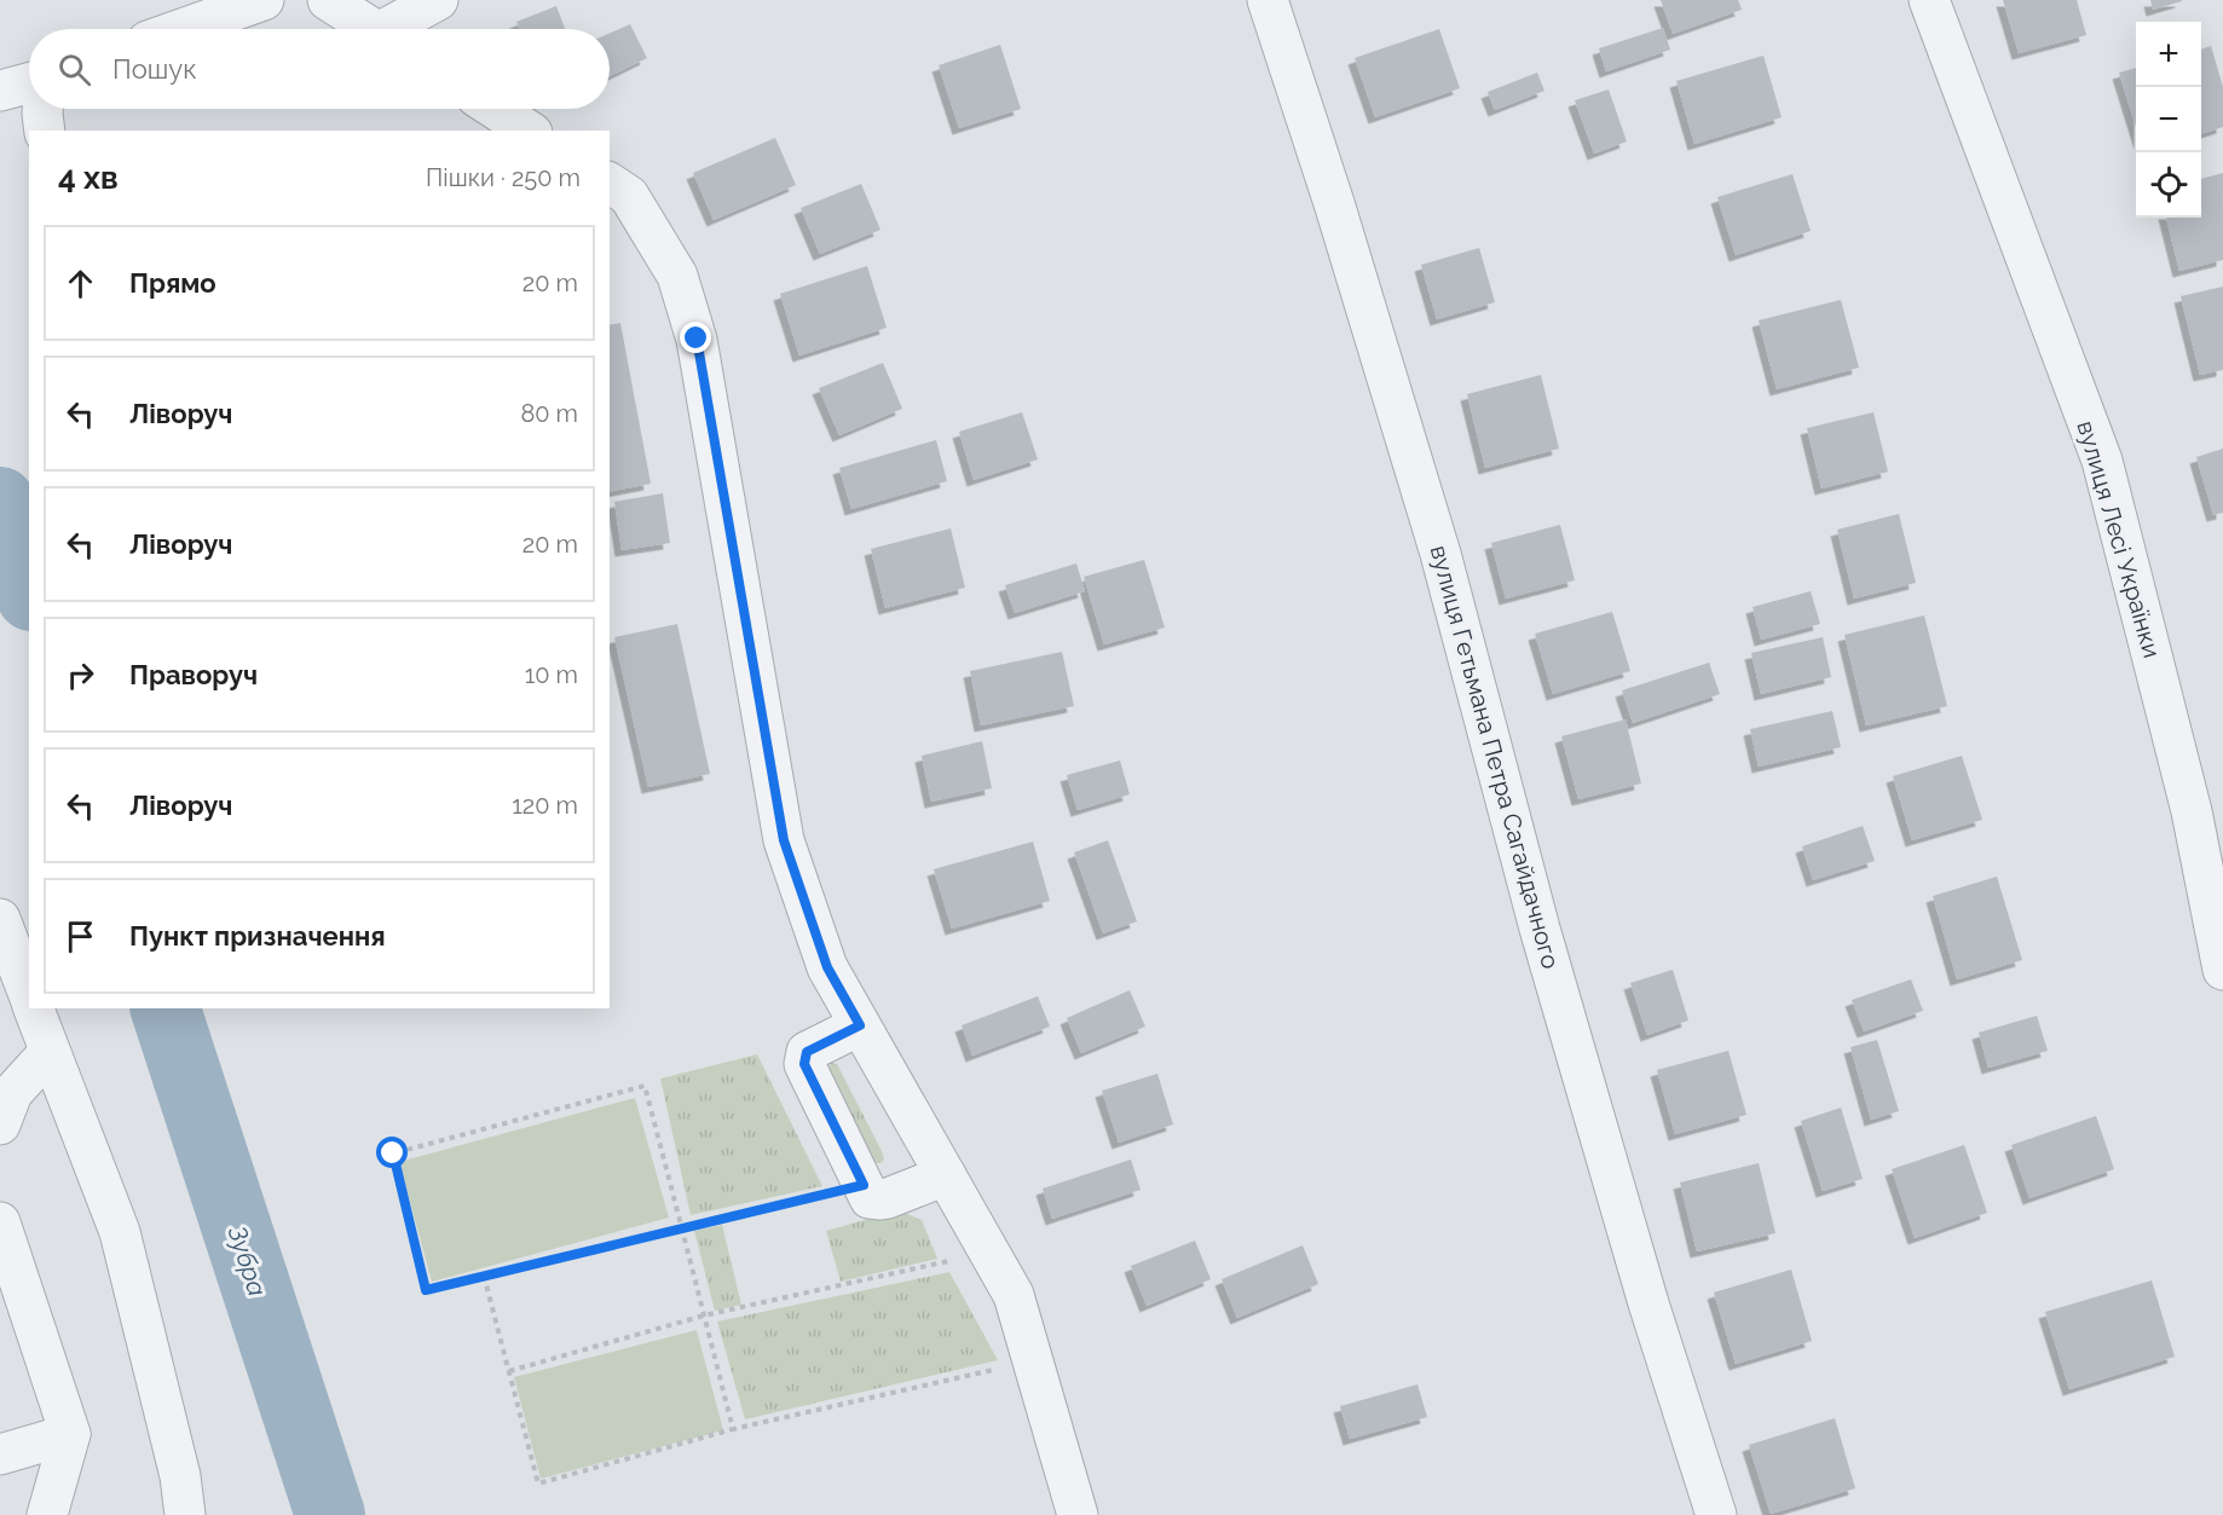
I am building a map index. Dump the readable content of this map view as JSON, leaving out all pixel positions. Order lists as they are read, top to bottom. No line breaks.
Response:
{"streets":{"street":["вулиця Лесі Українки","вулиця Гетьмана Петра Сагайдачного"]},"water":["Зубра"],"page":{"map_buttons":["+","−"],"search":"Пошук","heading":["4 хв","Пішки · 250 m"],"list":[["Прямо","20 m"],["Ліворуч","80 m"],["Ліворуч","20 m"],["Праворуч","10 m"],["Ліворуч","120 m"],"Пункт призначення"]}}
